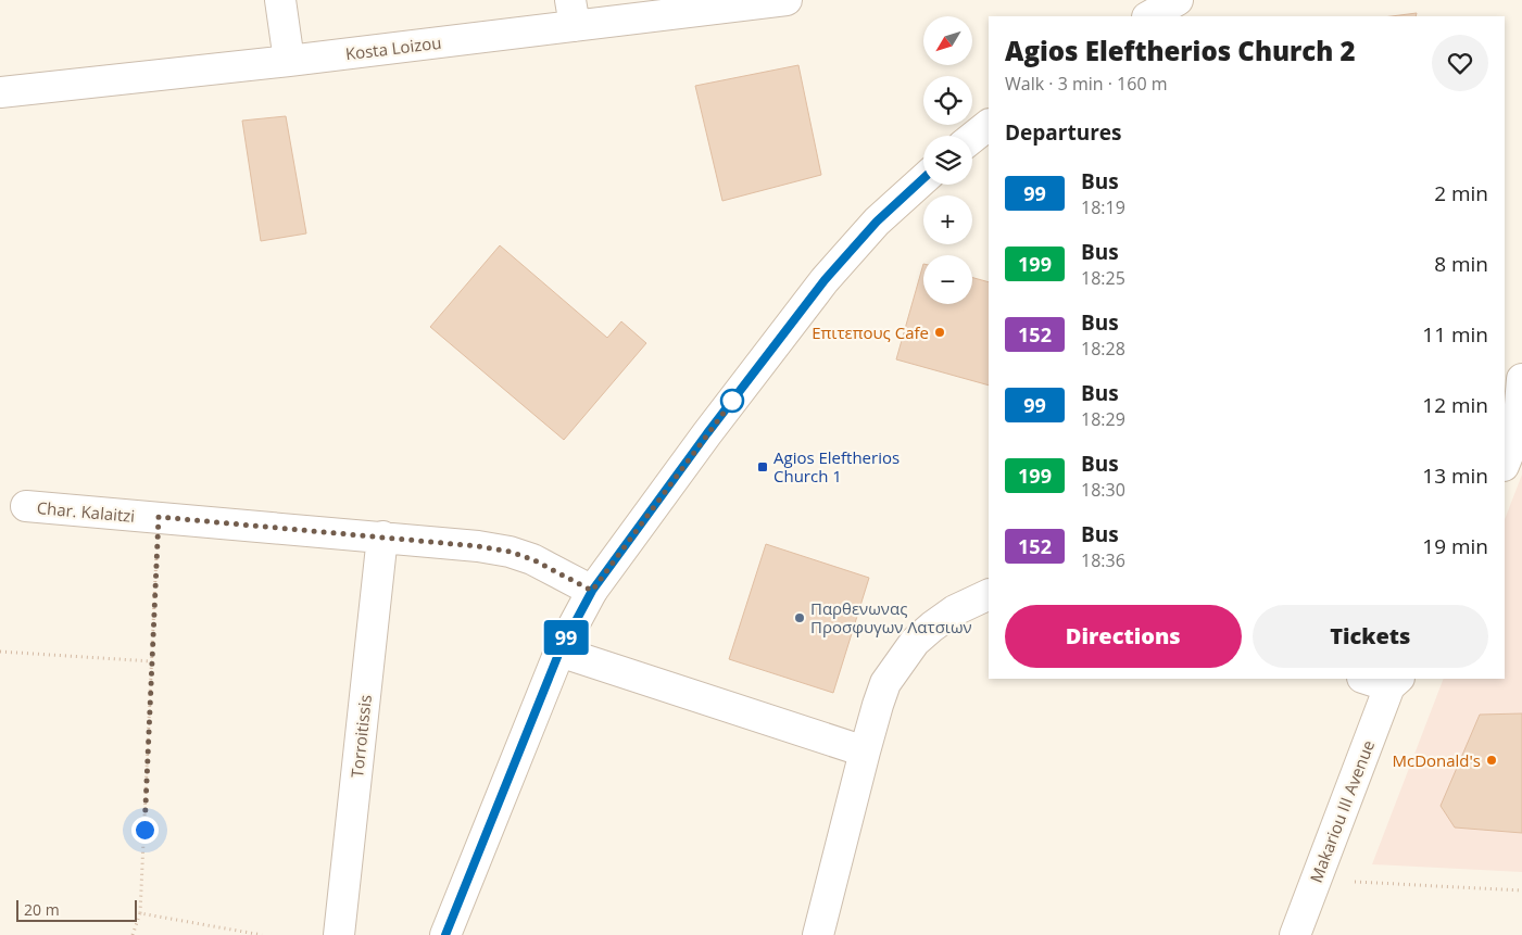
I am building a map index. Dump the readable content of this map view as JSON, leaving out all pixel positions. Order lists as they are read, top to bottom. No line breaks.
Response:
{"streets":{"street":["Kosta Loizou","Char. Kalaitzi","Torroitissis","Makariou III Avenue"]},"crossings":[["Char. Kalaitzi","Torroitissis"]],"places":{"other":["Επιτεπους Cafe","Παρθενωνας Προσφυγων Λατσιων","McDonald's"],"transit":["Agios Eleftherios Church 1"]},"lines":["bus line 99"],"scale_bar":"20 m","north":"bottom left","page":{"on_map":"99","map_buttons":["+","−"],"heading":[["Agios Eleftherios Church 2","Walk · 3 min · 160 m"],"Departures"],"list":[{"mark":"99","name":"Bus","note":"18:19","value":"2 min"},{"mark":"199","name":"Bus","note":"18:25","value":"8 min"},{"mark":"152","name":"Bus","note":"18:28","value":"11 min"},{"mark":"99","name":"Bus","note":"18:29","value":"12 min"},{"mark":"199","name":"Bus","note":"18:30","value":"13 min"},{"mark":"152","name":"Bus","note":"18:36","value":"19 min"}],"buttons":["Directions","Tickets"],"scale":"20 m"}}
